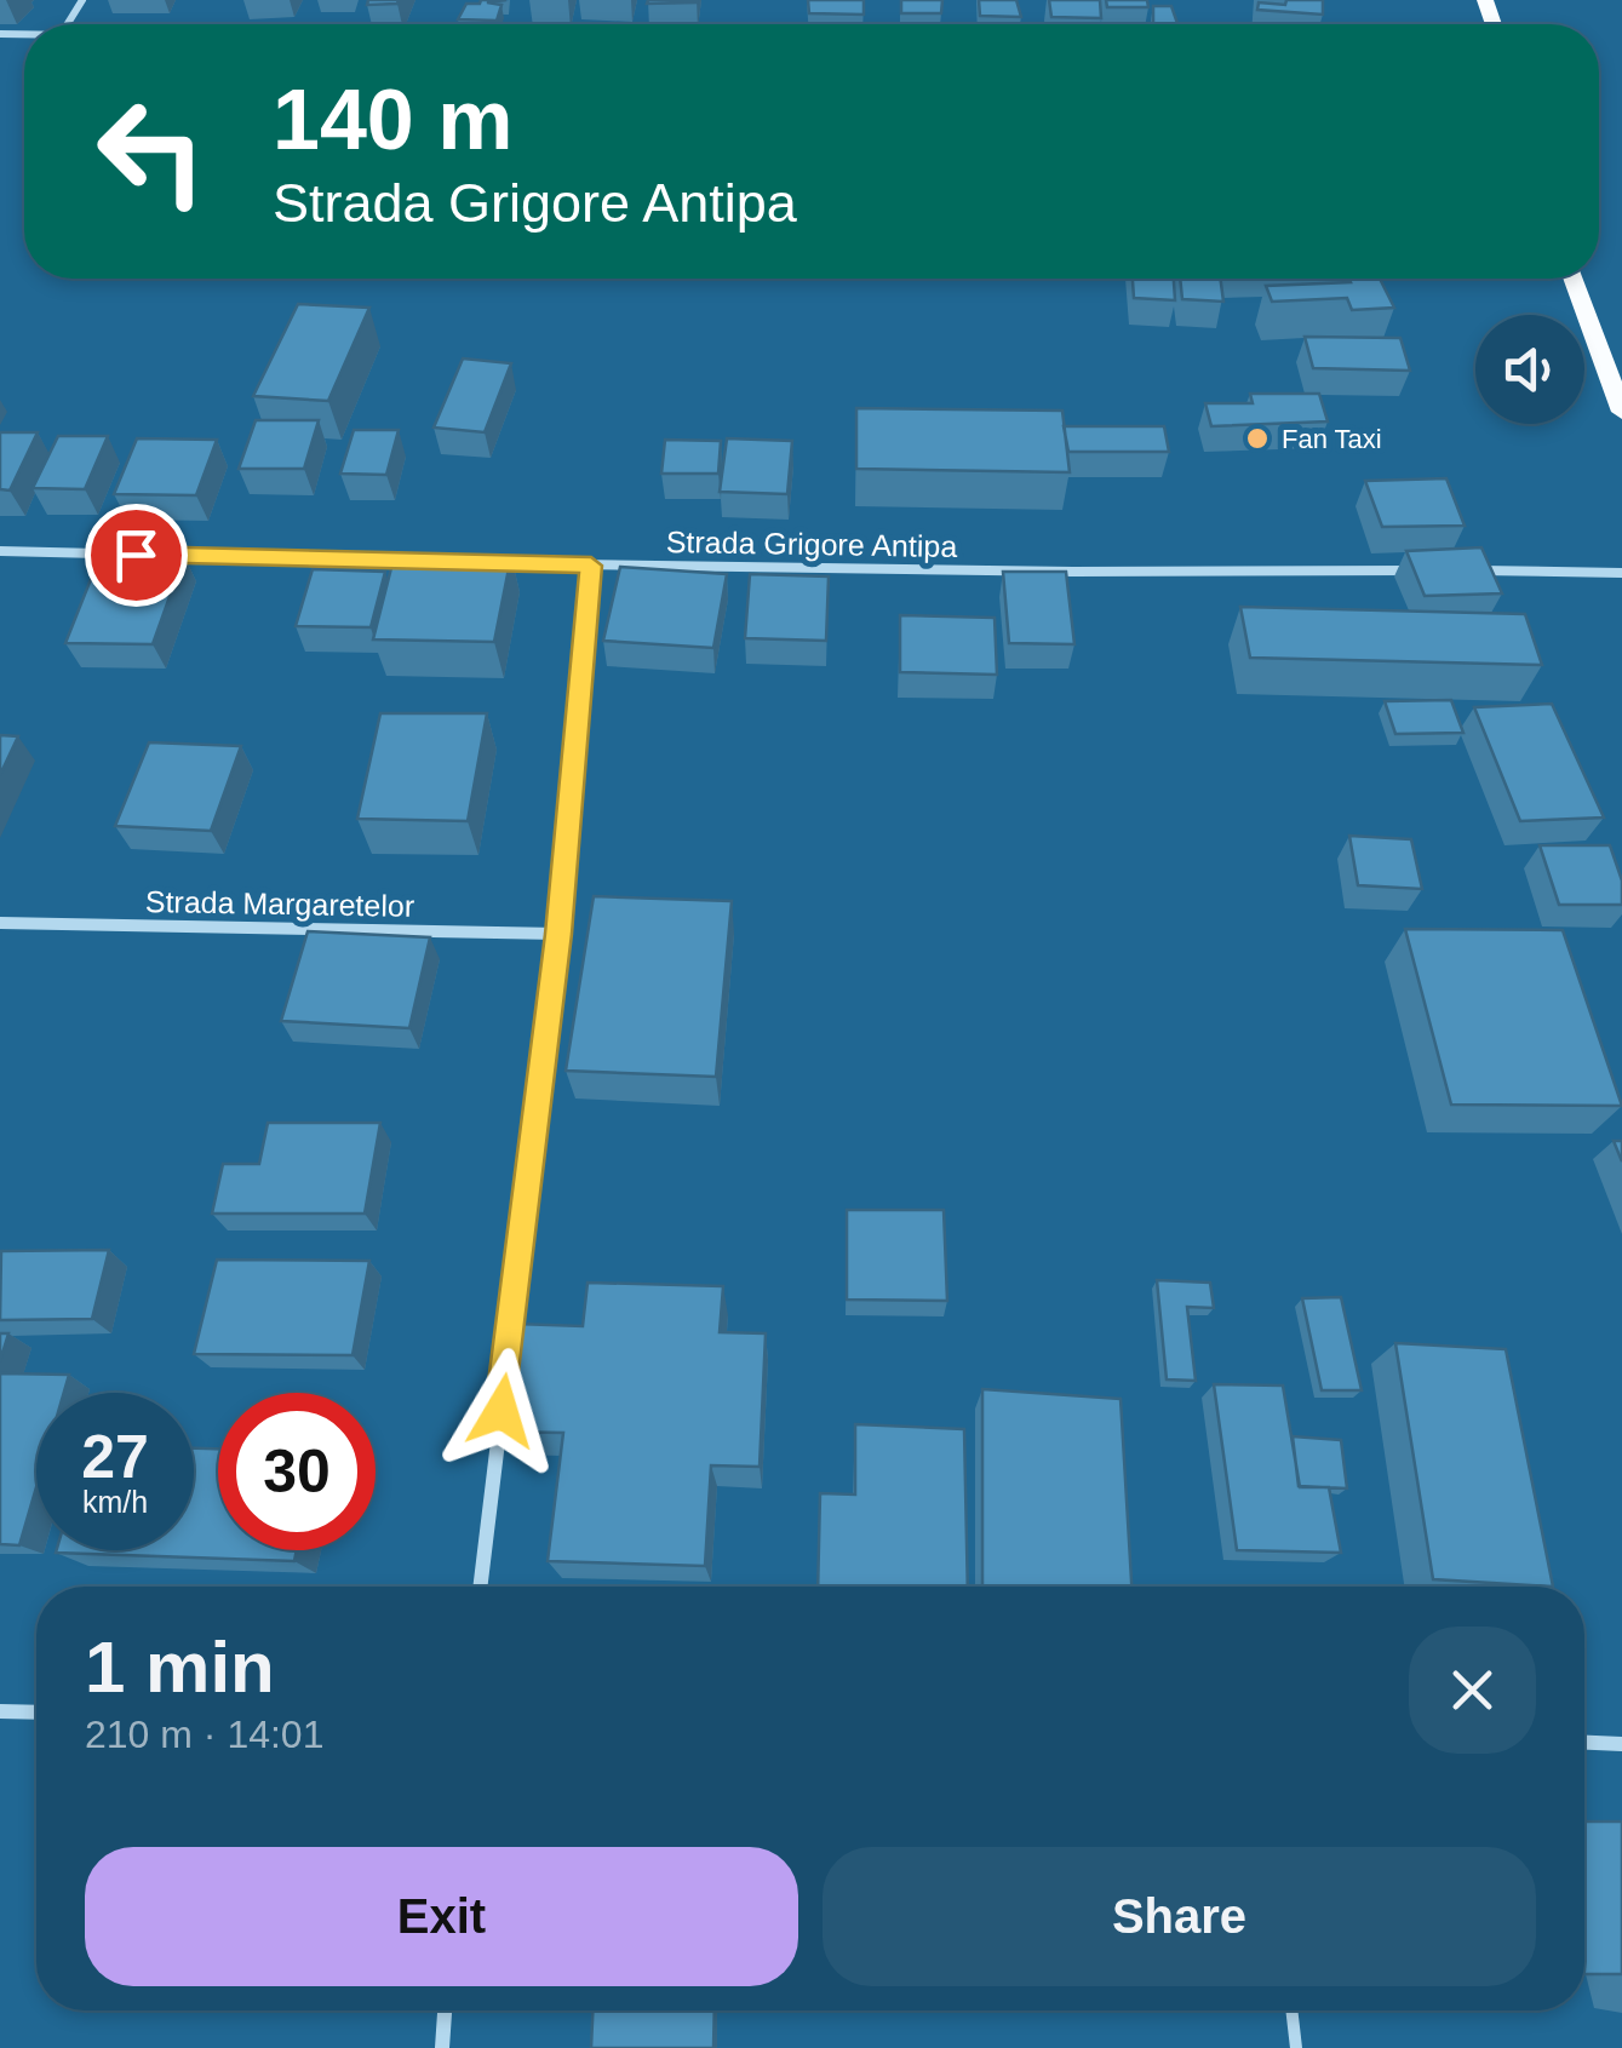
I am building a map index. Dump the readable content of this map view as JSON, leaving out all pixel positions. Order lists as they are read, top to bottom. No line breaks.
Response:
{"streets":{"street":["Strada Grigore Antipa","Strada Margaretelor"]},"places":["Fan Taxi"],"page":{"turn":["140 m","Strada Grigore Antipa"],"speed":"27 km/h","limit":"30","heading":["1 min","210 m · 14:01"],"buttons":["Exit","Share"]}}
